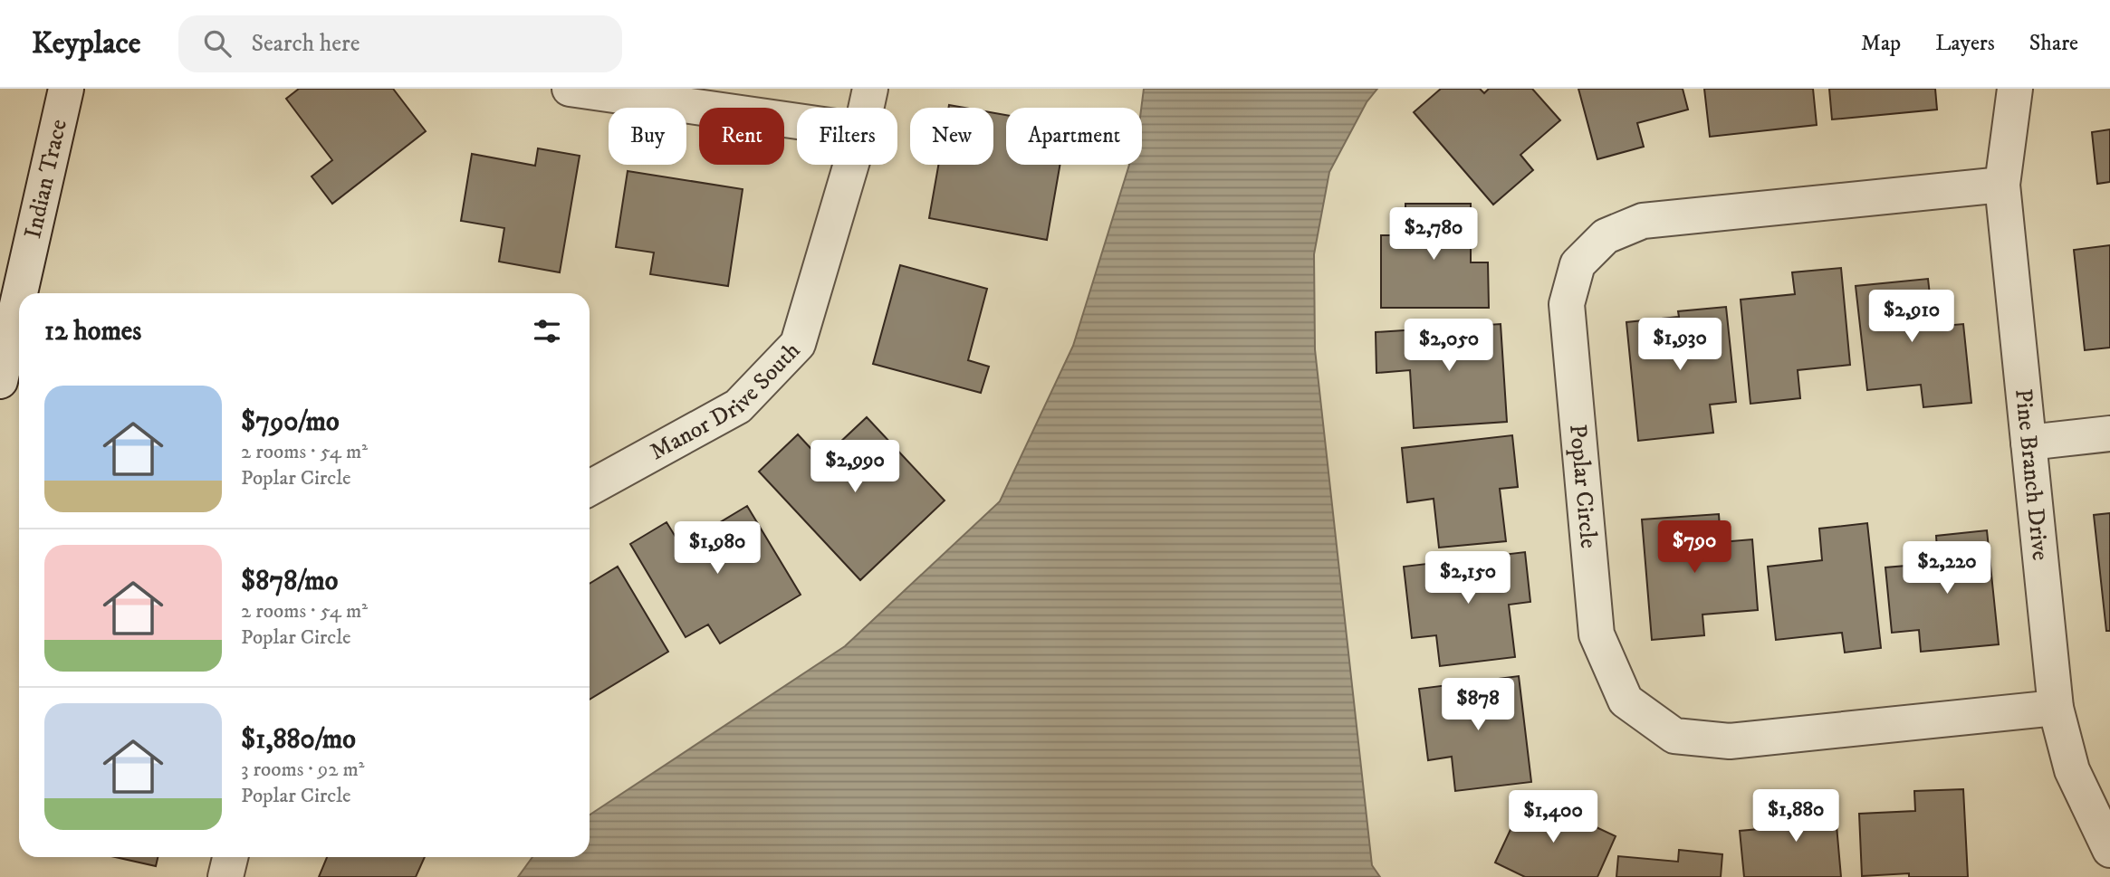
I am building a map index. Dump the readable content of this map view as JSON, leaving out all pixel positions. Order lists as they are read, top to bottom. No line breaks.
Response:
{"streets":{"street":["Indian Trace","Manor Drive South","Pine Branch Drive","Poplar Circle"]},"crossings":[["Pine Branch Drive","Poplar Circle"]],"page":{"header":"Keyplace","search":"Search here","nav":["Map","Layers","Share"],"chip":["Buy","Rent","Filters","New","Apartment"],"price":["$2,780","$2,910","$1,930","$2,050","$2,990","$790","$1,980","$2,220","$2,150","$878","$1,880","$1,400"],"heading":"12 homes","list":[{"name":"$790/mo","note":"2 rooms · 54 m² · Poplar Circle"},{"name":"$878/mo","note":"2 rooms · 54 m² · Poplar Circle"},{"name":"$1,880/mo","note":"3 rooms · 92 m² · Poplar Circle"}]}}
